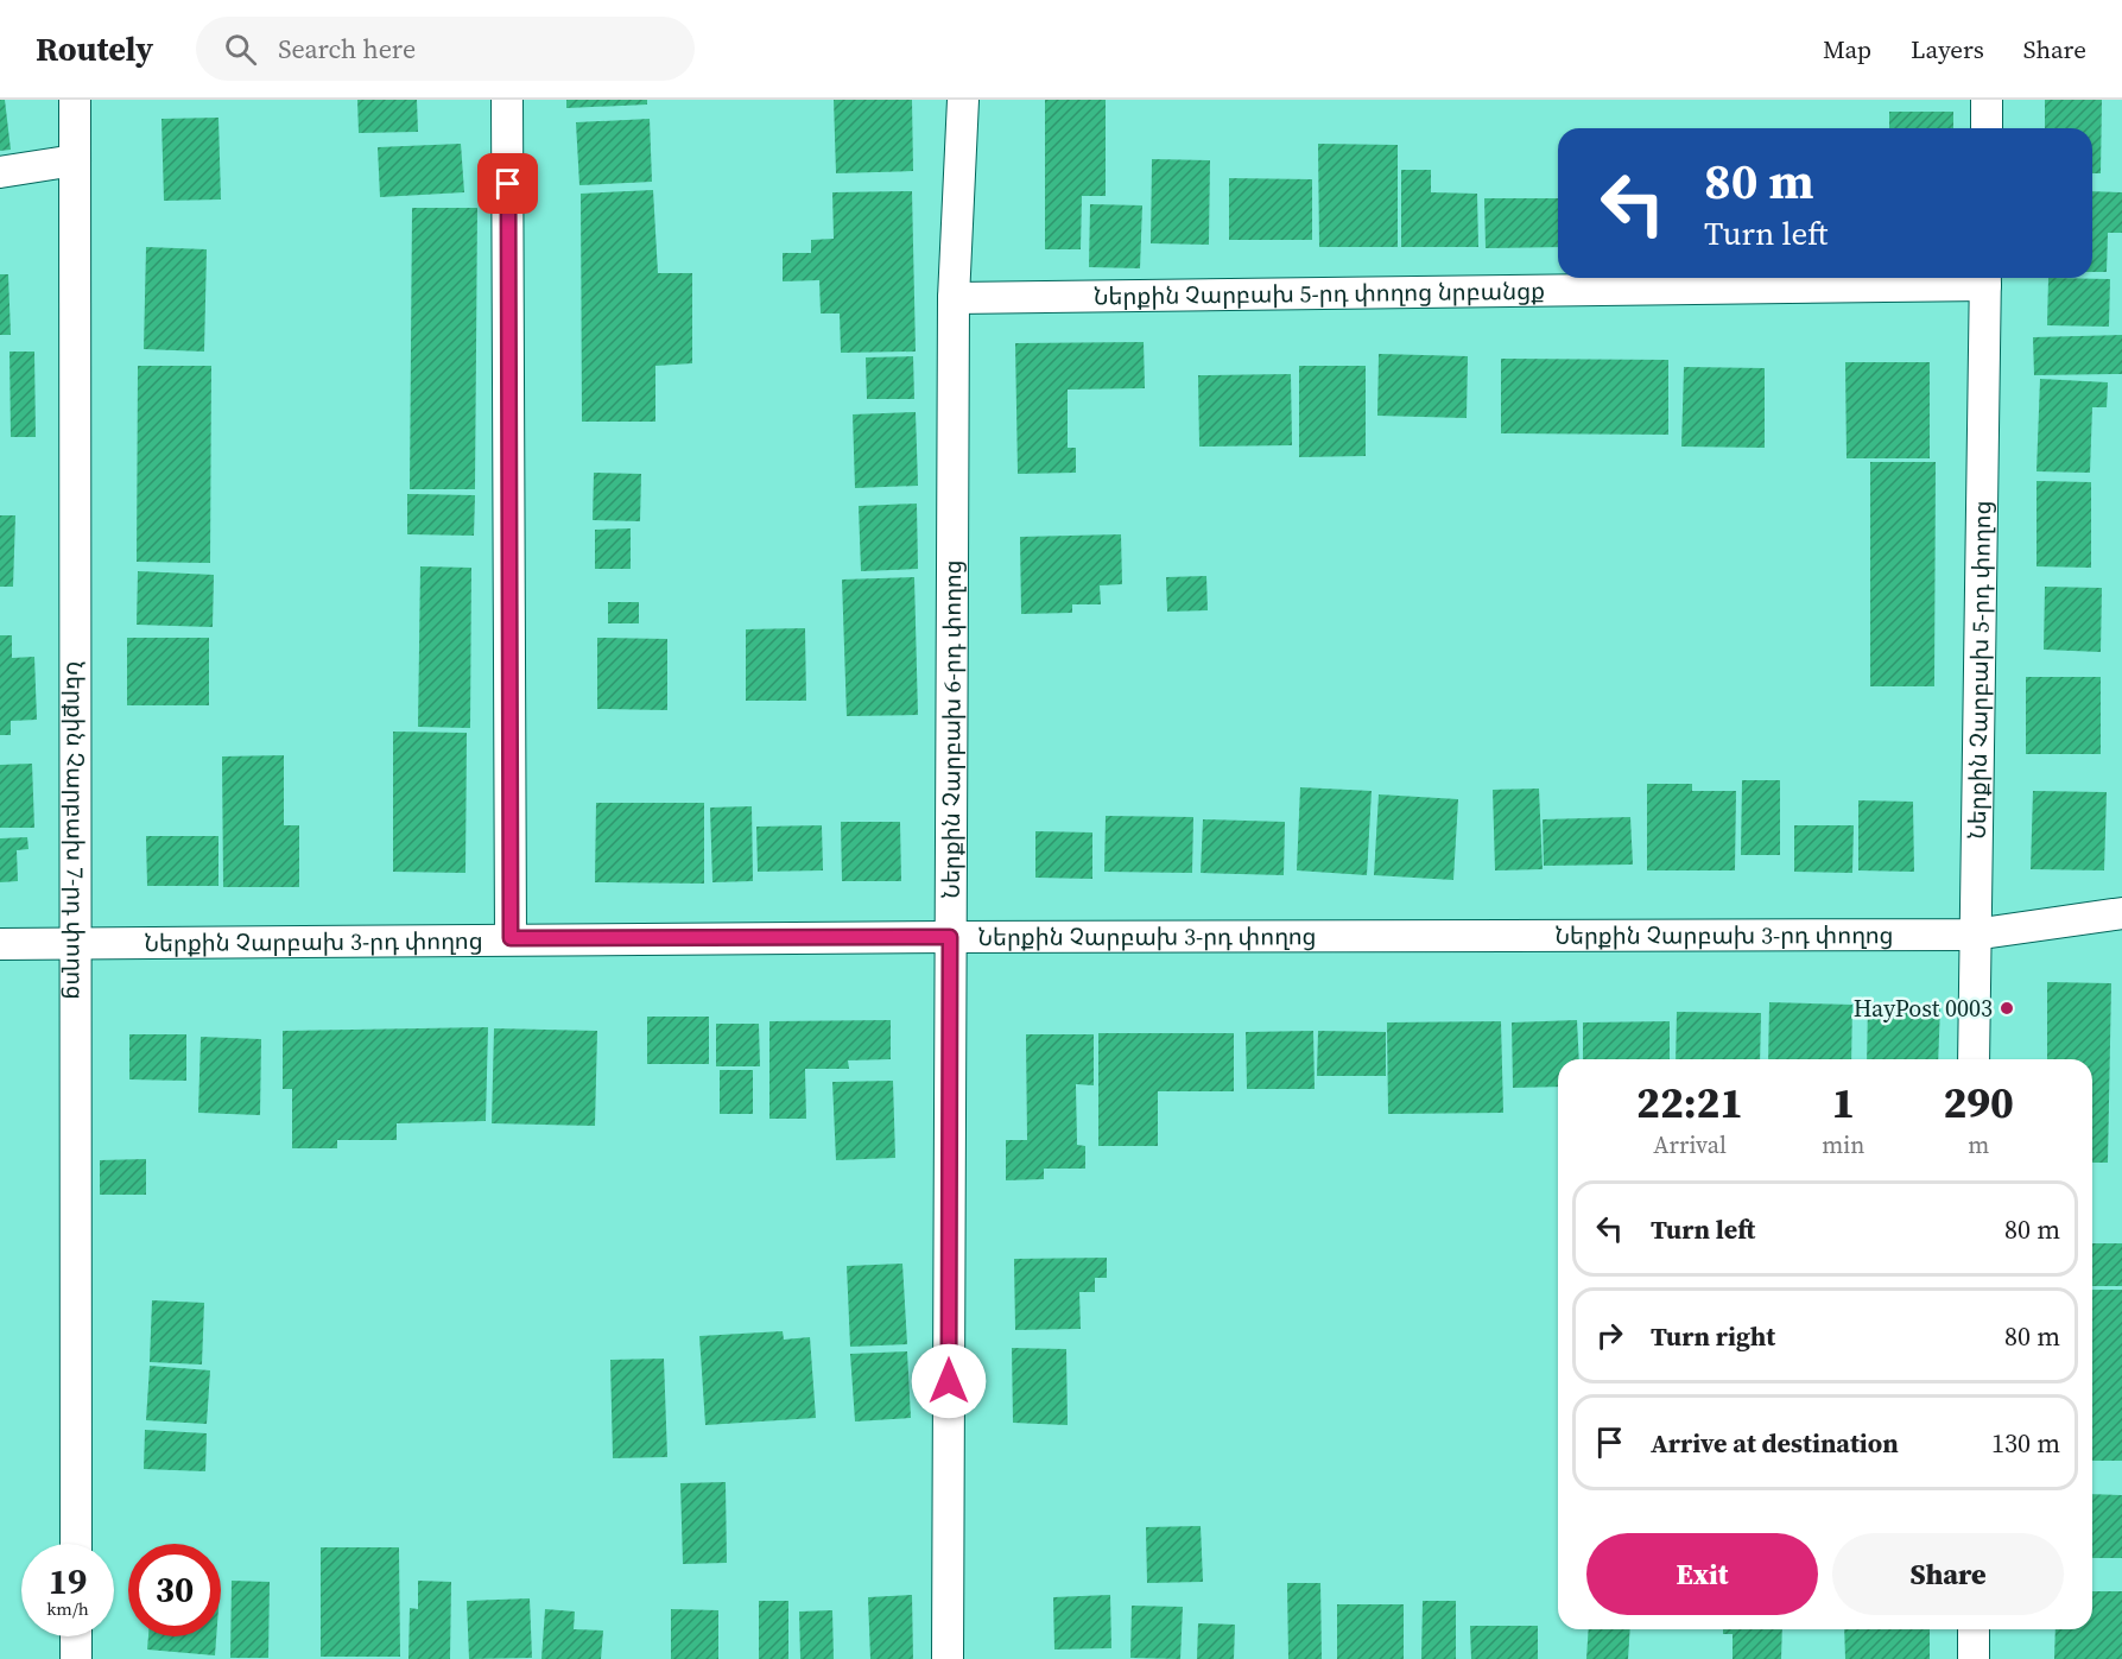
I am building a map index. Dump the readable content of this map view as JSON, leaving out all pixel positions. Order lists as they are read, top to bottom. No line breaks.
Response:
{"streets":{"street":["Ներքին Չարբախ 5-րդ փողոց նրբանցք","Ներքին Չարբախ 5-րդ փողոց","Ներքին Չարբախ 6-րդ փողոց","Ներքին Չարբախ 7-րդ փողոց","Ներքին Չարբախ 3-րդ փողոց"]},"crossings":[["Ներքին Չարբախ 5-րդ փողոց նրբանցք","Ներքին Չարբախ 5-րդ փողոց"],["Ներքին Չարբախ 5-րդ փողոց նրբանցք","Ներքին Չարբախ 6-րդ փողոց"],["Ներքին Չարբախ 5-րդ փողոց","Ներքին Չարբախ 3-րդ փողոց"],["Ներքին Չարբախ 6-րդ փողոց","Ներքին Չարբախ 3-րդ փողոց"],["Ներքին Չարբախ 7-րդ փողոց","Ներքին Չարբախ 3-րդ փողոց"]],"places":["HayPost 0003"],"page":{"header":"Routely","search":"Search here","nav":["Map","Layers","Share"],"turn":["80 m","Turn left"],"eta":["22:21","Arrival","1","min","290","m"],"list":[{"name":"Turn left","value":"80 m"},{"name":"Turn right","value":"80 m"},{"name":"Arrive at destination","value":"130 m"}],"buttons":["Exit","Share"],"speed":"19 km/h","limit":"30"}}
